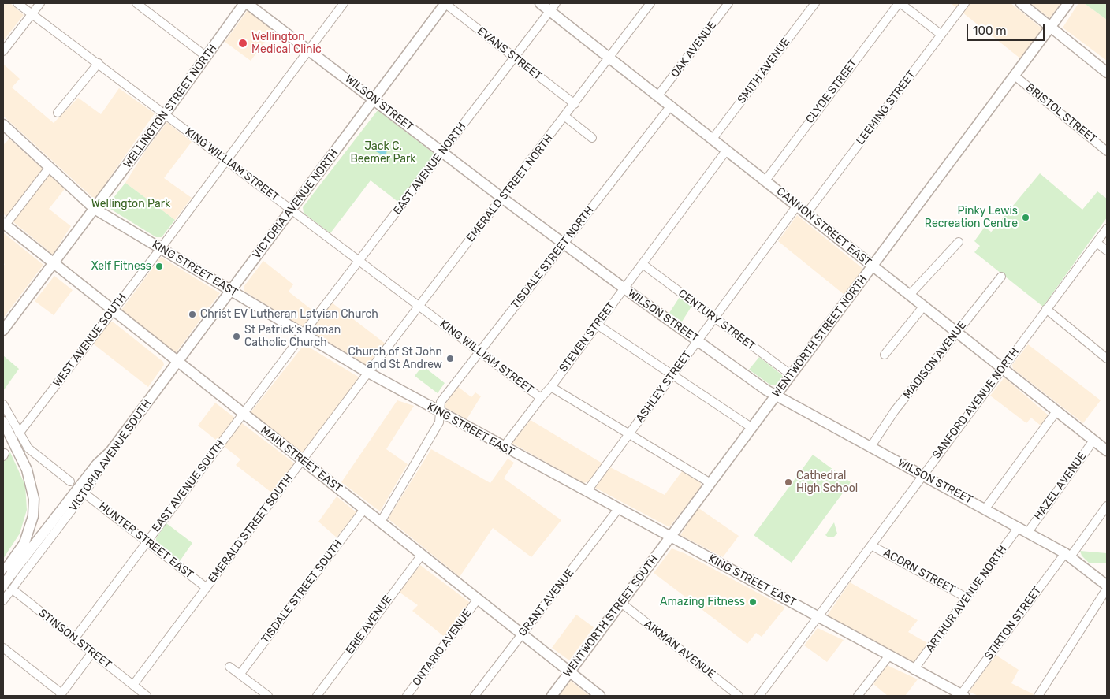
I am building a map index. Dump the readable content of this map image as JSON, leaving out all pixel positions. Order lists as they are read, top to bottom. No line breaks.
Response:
{"streets":{"main road":["WILSON STREET","WELLINGTON STREET NORTH","VICTORIA AVENUE NORTH","CANNON STREET EAST","KING STREET EAST","WENTWORTH STREET NORTH","VICTORIA AVENUE SOUTH","MAIN STREET EAST","WENTWORTH STREET SOUTH"],"street":["OAK AVENUE","EVANS STREET","SMITH AVENUE","CLYDE STREET","LEEMING STREET","BRISTOL STREET","KING WILLIAM STREET","EAST AVENUE NORTH","EMERALD STREET NORTH","TISDALE STREET NORTH","CENTURY STREET","STEVEN STREET","WEST AVENUE SOUTH","MADISON AVENUE","ASHLEY STREET","SANFORD AVENUE NORTH","EAST AVENUE SOUTH","HAZEL AVENUE","EMERALD STREET SOUTH","HUNTER STREET EAST","ACORN STREET","TISDALE STREET SOUTH","ARTHUR AVENUE NORTH","GRANT AVENUE","STIRTON STREET","ERIE AVENUE","STINSON STREET","ONTARIO AVENUE","AIKMAN AVENUE"]},"crossings":[["OAK AVENUE","CANNON STREET EAST"],["EVANS STREET","EAST AVENUE NORTH"],["EVANS STREET","EMERALD STREET NORTH"],["EVANS STREET","VICTORIA AVENUE NORTH"],["SMITH AVENUE","CANNON STREET EAST"],["CLYDE STREET","CANNON STREET EAST"],["WILSON STREET","WELLINGTON STREET NORTH"],["WILSON STREET","EAST AVENUE NORTH"],["WILSON STREET","EMERALD STREET NORTH"],["WILSON STREET","VICTORIA AVENUE NORTH"],["WILSON STREET","TISDALE STREET NORTH"],["WILSON STREET","WENTWORTH STREET NORTH"],["WILSON STREET","STEVEN STREET"],["WILSON STREET","WEST AVENUE SOUTH"],["WILSON STREET","MADISON AVENUE"],["WILSON STREET","ASHLEY STREET"],["WILSON STREET","SANFORD AVENUE NORTH"],["WILSON STREET","HAZEL AVENUE"],["WILSON STREET","ARTHUR AVENUE NORTH"],["WILSON STREET","STIRTON STREET"],["WELLINGTON STREET NORTH","KING WILLIAM STREET"],["WELLINGTON STREET NORTH","KING STREET EAST"],["WELLINGTON STREET NORTH","MAIN STREET EAST"],["LEEMING STREET","CANNON STREET EAST"],["BRISTOL STREET","WENTWORTH STREET NORTH"],["KING WILLIAM STREET","EAST AVENUE NORTH"],["KING WILLIAM STREET","EMERALD STREET NORTH"],["KING WILLIAM STREET","VICTORIA AVENUE NORTH"],["KING WILLIAM STREET","TISDALE STREET NORTH"],["KING WILLIAM STREET","WENTWORTH STREET NORTH"],["KING WILLIAM STREET","STEVEN STREET"],["KING WILLIAM STREET","WEST AVENUE SOUTH"],["KING WILLIAM STREET","ASHLEY STREET"],["EAST AVENUE NORTH","CANNON STREET EAST"],["EAST AVENUE NORTH","KING STREET EAST"],["EAST AVENUE NORTH","EAST AVENUE SOUTH"],["EMERALD STREET NORTH","CANNON STREET EAST"],["EMERALD STREET NORTH","KING STREET EAST"],["EMERALD STREET NORTH","EMERALD STREET SOUTH"],["VICTORIA AVENUE NORTH","KING STREET EAST"],["VICTORIA AVENUE NORTH","VICTORIA AVENUE SOUTH"],["CANNON STREET EAST","TISDALE STREET NORTH"],["CANNON STREET EAST","WENTWORTH STREET NORTH"],["CANNON STREET EAST","STEVEN STREET"],["CANNON STREET EAST","MADISON AVENUE"],["CANNON STREET EAST","ASHLEY STREET"],["CANNON STREET EAST","SANFORD AVENUE NORTH"],["CANNON STREET EAST","HAZEL AVENUE"],["TISDALE STREET NORTH","KING STREET EAST"],["KING STREET EAST","WENTWORTH STREET NORTH"],["KING STREET EAST","STEVEN STREET"],["KING STREET EAST","WEST AVENUE SOUTH"],["KING STREET EAST","ASHLEY STREET"],["KING STREET EAST","SANFORD AVENUE NORTH"],["KING STREET EAST","VICTORIA AVENUE SOUTH"],["KING STREET EAST","EAST AVENUE SOUTH"],["KING STREET EAST","EMERALD STREET SOUTH"],["KING STREET EAST","ARTHUR AVENUE NORTH"],["KING STREET EAST","GRANT AVENUE"],["KING STREET EAST","WENTWORTH STREET SOUTH"],["KING STREET EAST","STIRTON STREET"],["CENTURY STREET","WENTWORTH STREET NORTH"],["CENTURY STREET","STEVEN STREET"],["CENTURY STREET","ASHLEY STREET"],["WENTWORTH STREET NORTH","WENTWORTH STREET SOUTH"],["WEST AVENUE SOUTH","MAIN STREET EAST"],["SANFORD AVENUE NORTH","ACORN STREET"],["VICTORIA AVENUE SOUTH","MAIN STREET EAST"],["VICTORIA AVENUE SOUTH","HUNTER STREET EAST"],["VICTORIA AVENUE SOUTH","STINSON STREET"],["MAIN STREET EAST","EAST AVENUE SOUTH"],["MAIN STREET EAST","EMERALD STREET SOUTH"],["MAIN STREET EAST","TISDALE STREET SOUTH"],["MAIN STREET EAST","GRANT AVENUE"],["MAIN STREET EAST","WENTWORTH STREET SOUTH"],["MAIN STREET EAST","ERIE AVENUE"],["MAIN STREET EAST","ONTARIO AVENUE"],["EAST AVENUE SOUTH","HUNTER STREET EAST"],["EAST AVENUE SOUTH","STINSON STREET"],["HAZEL AVENUE","ARTHUR AVENUE NORTH"],["EMERALD STREET SOUTH","HUNTER STREET EAST"],["EMERALD STREET SOUTH","STINSON STREET"],["ACORN STREET","ARTHUR AVENUE NORTH"],["WENTWORTH STREET SOUTH","AIKMAN AVENUE"]],"parks":["Jack C. Beemer Park","Wellington Park"],"places":["Wellington Medical Clinic","Pinky Lewis Recreation Centre","Xelf Fitness","Christ EV Lutheran Latvian Church","St Patrick's Roman Catholic Church","Church of St John and St Andrew","Cathedral High School","Amazing Fitness"],"scale_bar":"100 m"}
